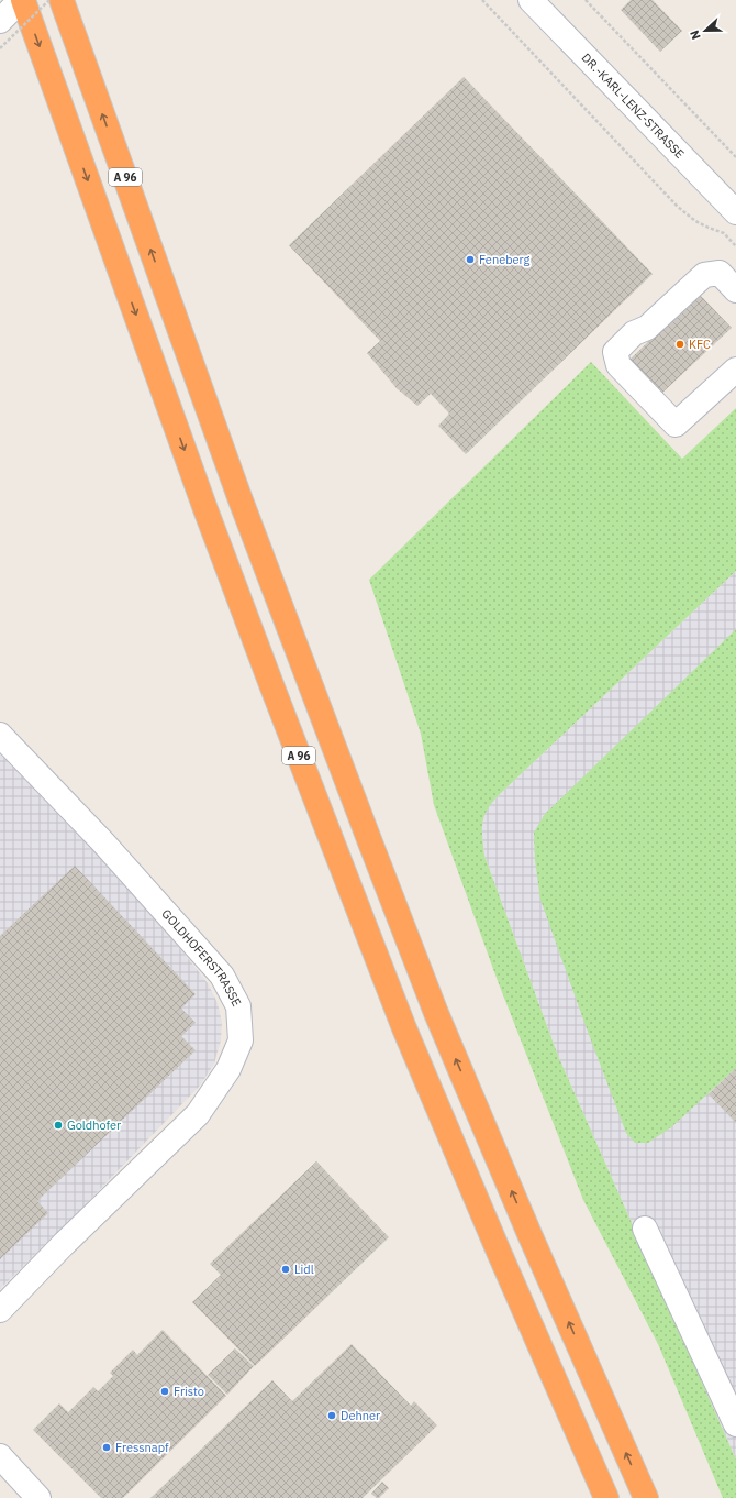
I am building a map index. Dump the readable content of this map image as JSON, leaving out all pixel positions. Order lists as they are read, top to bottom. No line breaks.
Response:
{"streets":{"highway":["A 96"],"street":["DR.-KARL-LENZ-STRASSE","GOLDHOFERSTRASSE"]},"places":["Feneberg","KFC","Goldhofer","Lidl","Fristo","Dehner","Fressnapf"],"north":"left"}
